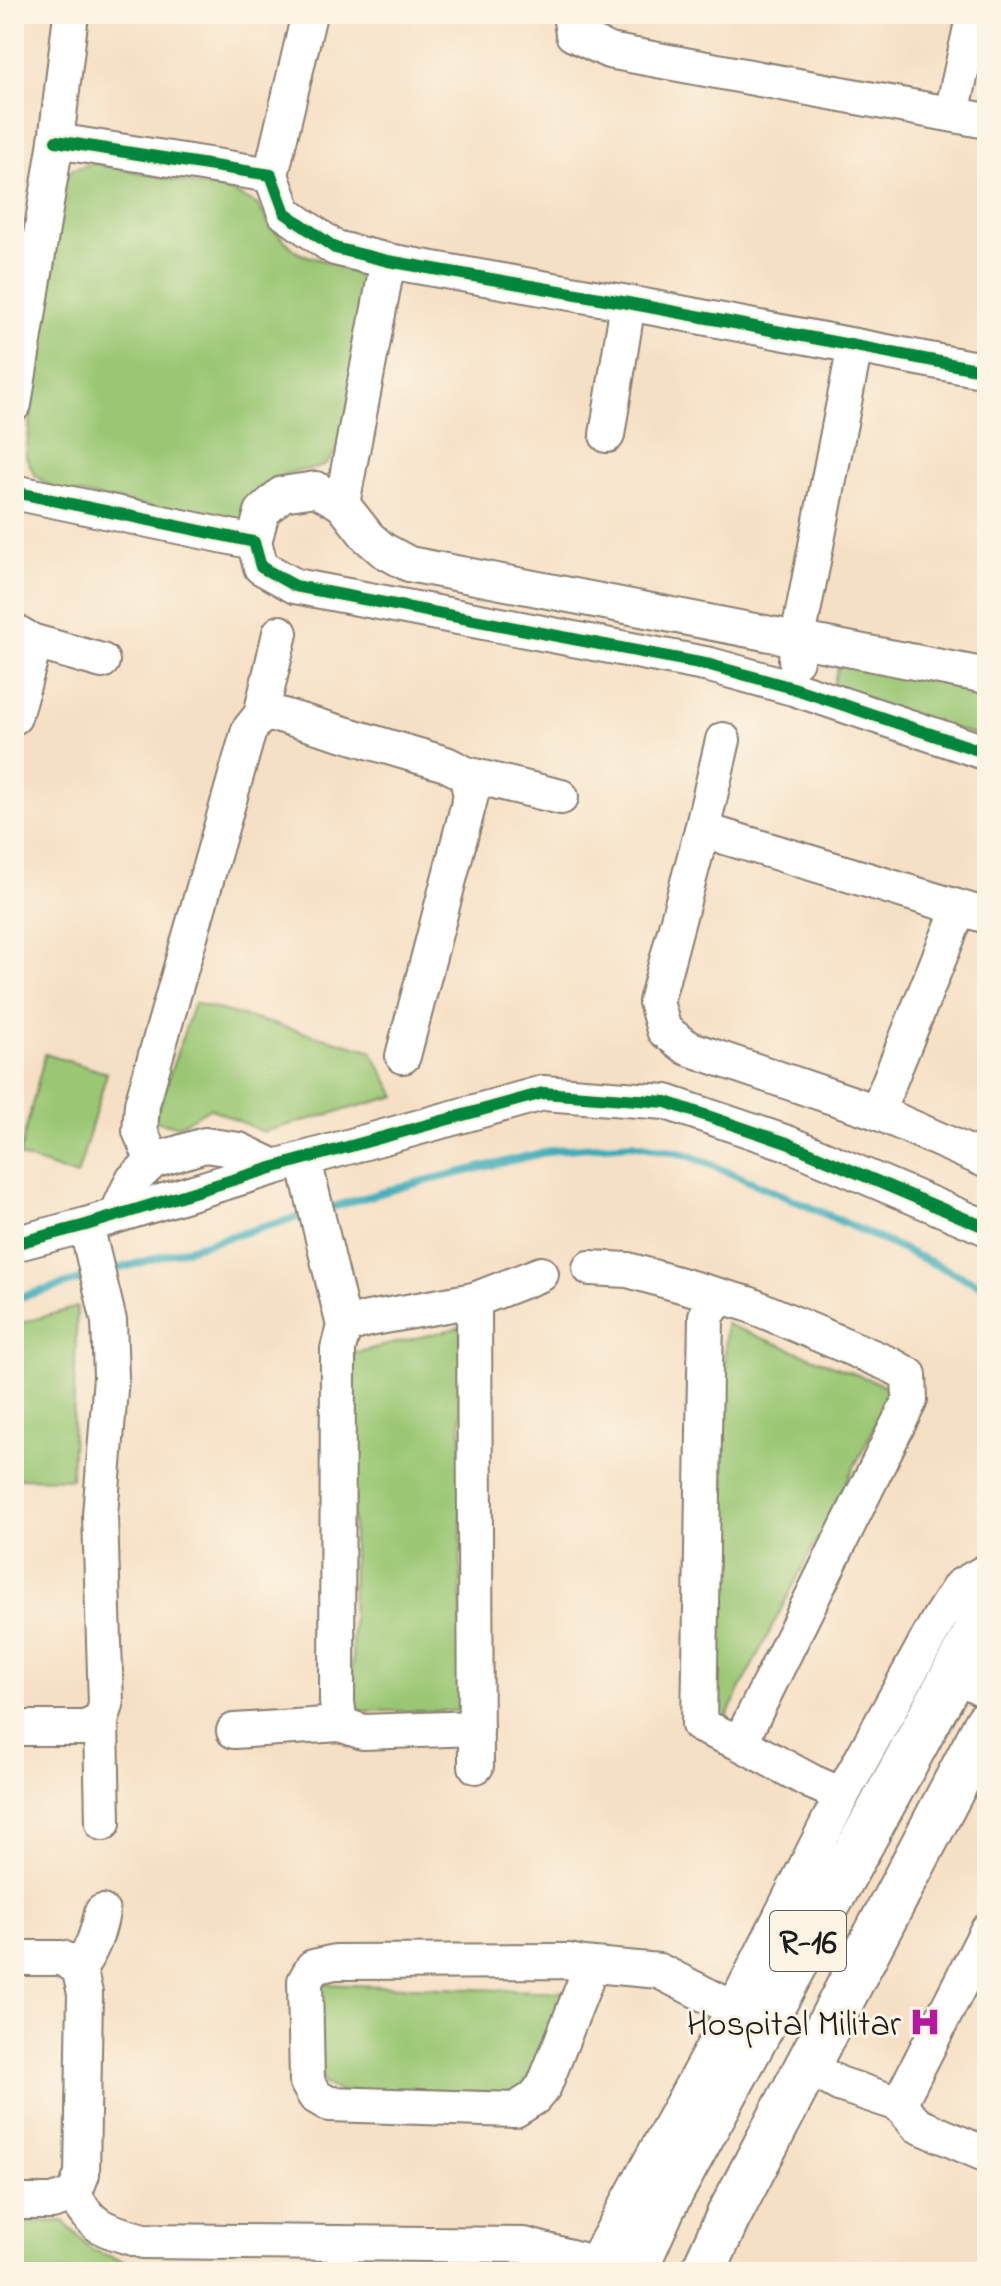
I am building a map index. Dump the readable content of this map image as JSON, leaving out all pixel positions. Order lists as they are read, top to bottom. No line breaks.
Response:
{"streets":{"main road":["R-16"]},"places":{"hospital":["Hospital Militar"]}}
